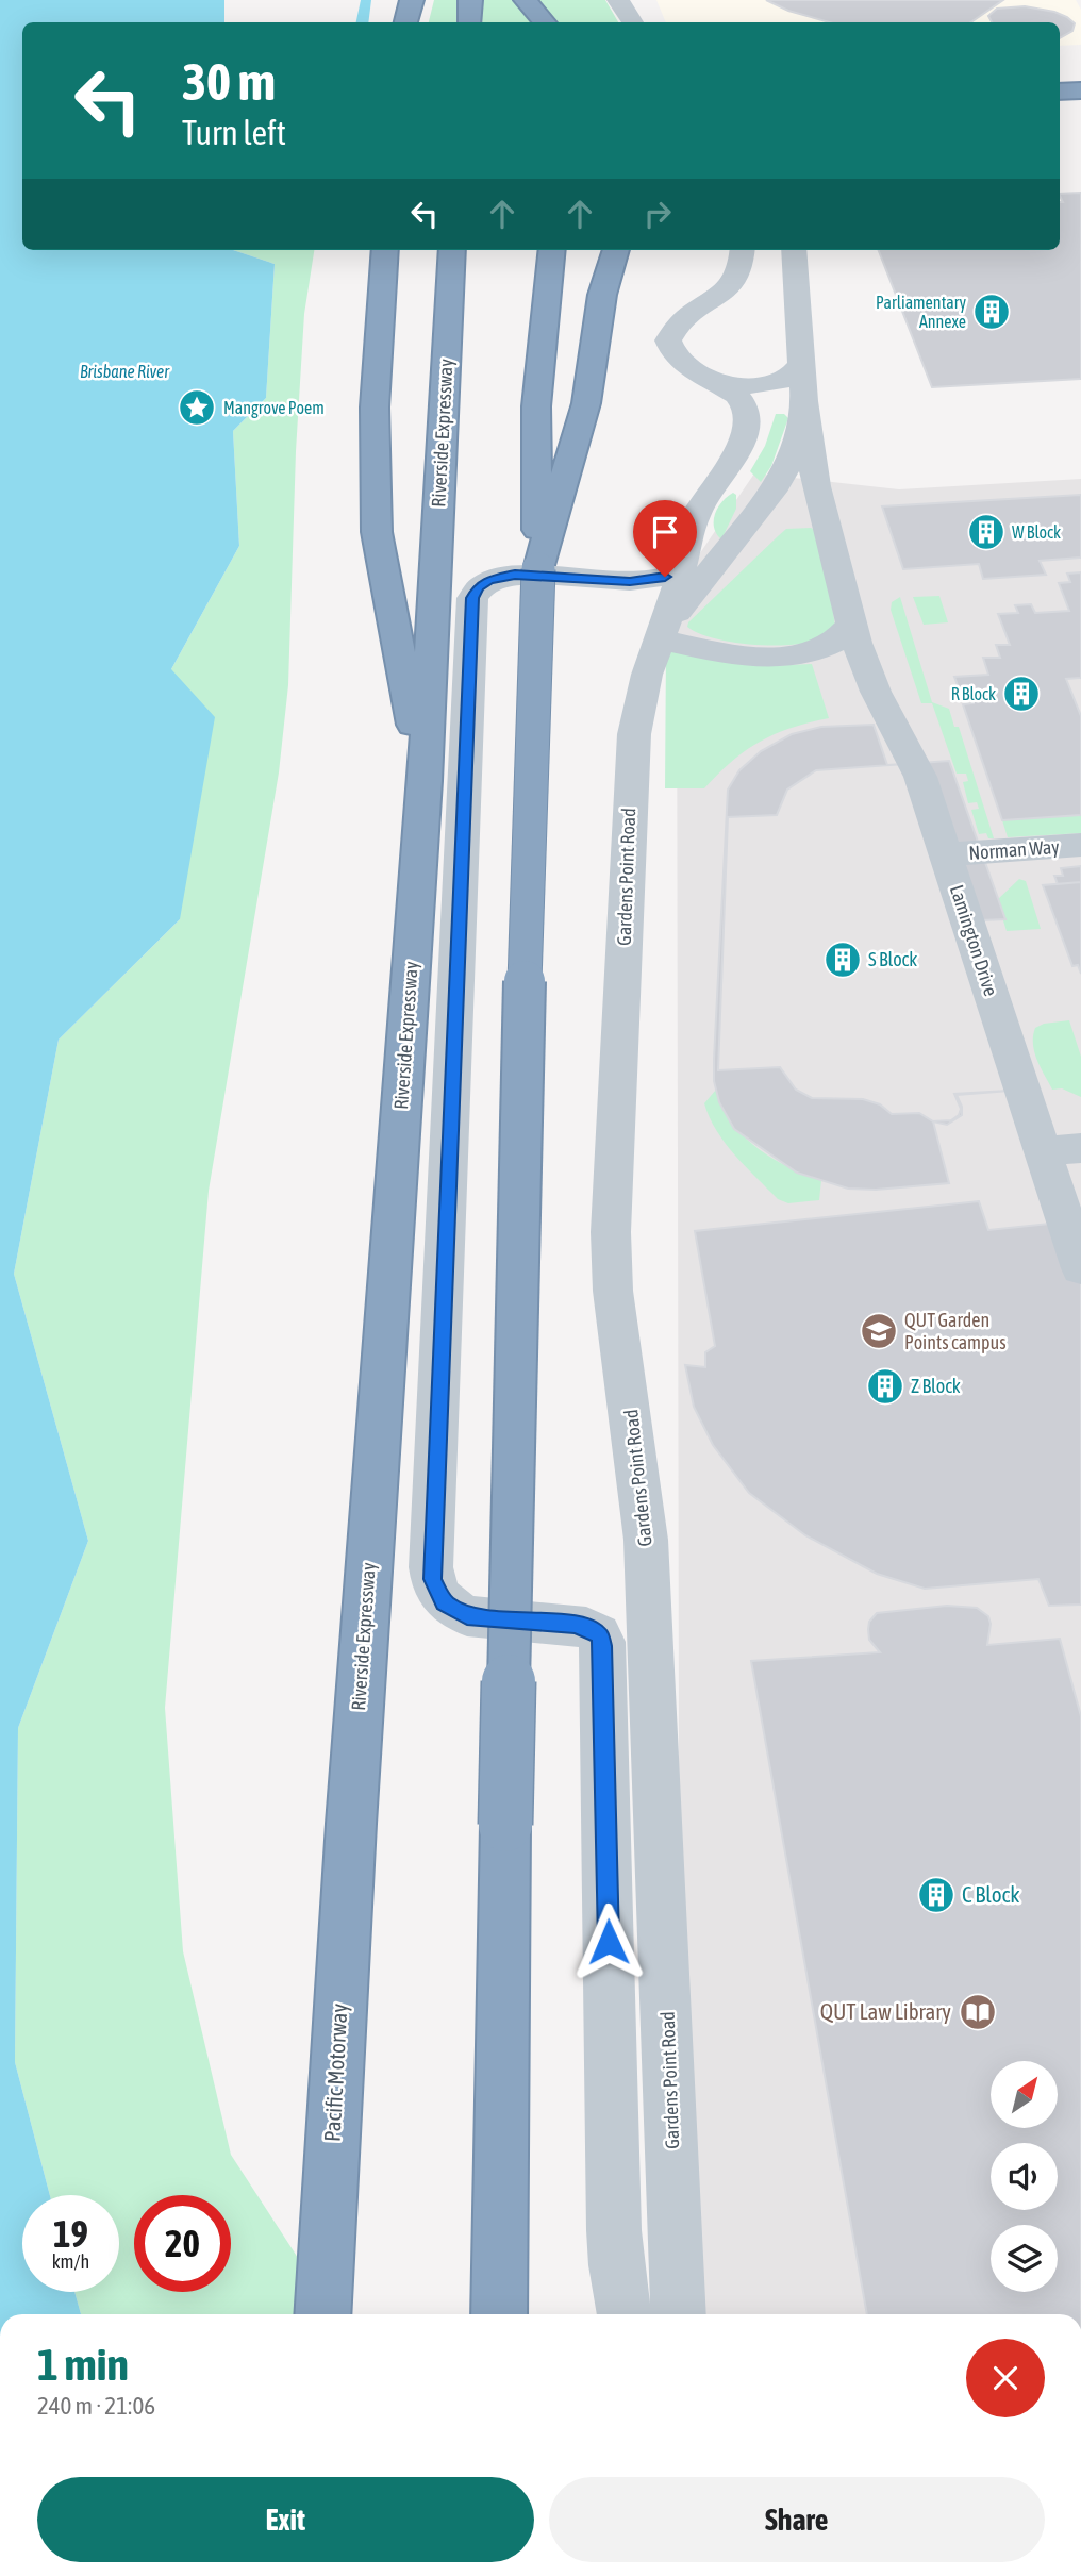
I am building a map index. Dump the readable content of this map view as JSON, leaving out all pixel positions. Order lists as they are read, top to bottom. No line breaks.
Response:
{"streets":{"highway":["Riverside Expressway","Pacific Motorway"],"street":["Norman Way","Gardens Point Road","Lamington Drive"]},"crossings":[["Riverside Expressway","Pacific Motorway"],["Norman Way","Lamington Drive"],["Gardens Point Road","Lamington Drive"]],"water":["Brisbane River"],"places":{"building":["Parliamentary Annexe","W Block","R Block","S Block","Z Block","C Block"],"place":["Mangrove Poem"],"school or university":["QUT Garden Points campus"],"library":["QUT Law Library"]},"north":"top right","page":{"turn":["30 m","Turn left"],"speed":"19 km/h","limit":"20","heading":["1 min","240 m · 21:06"],"buttons":["Exit","Share"]}}
